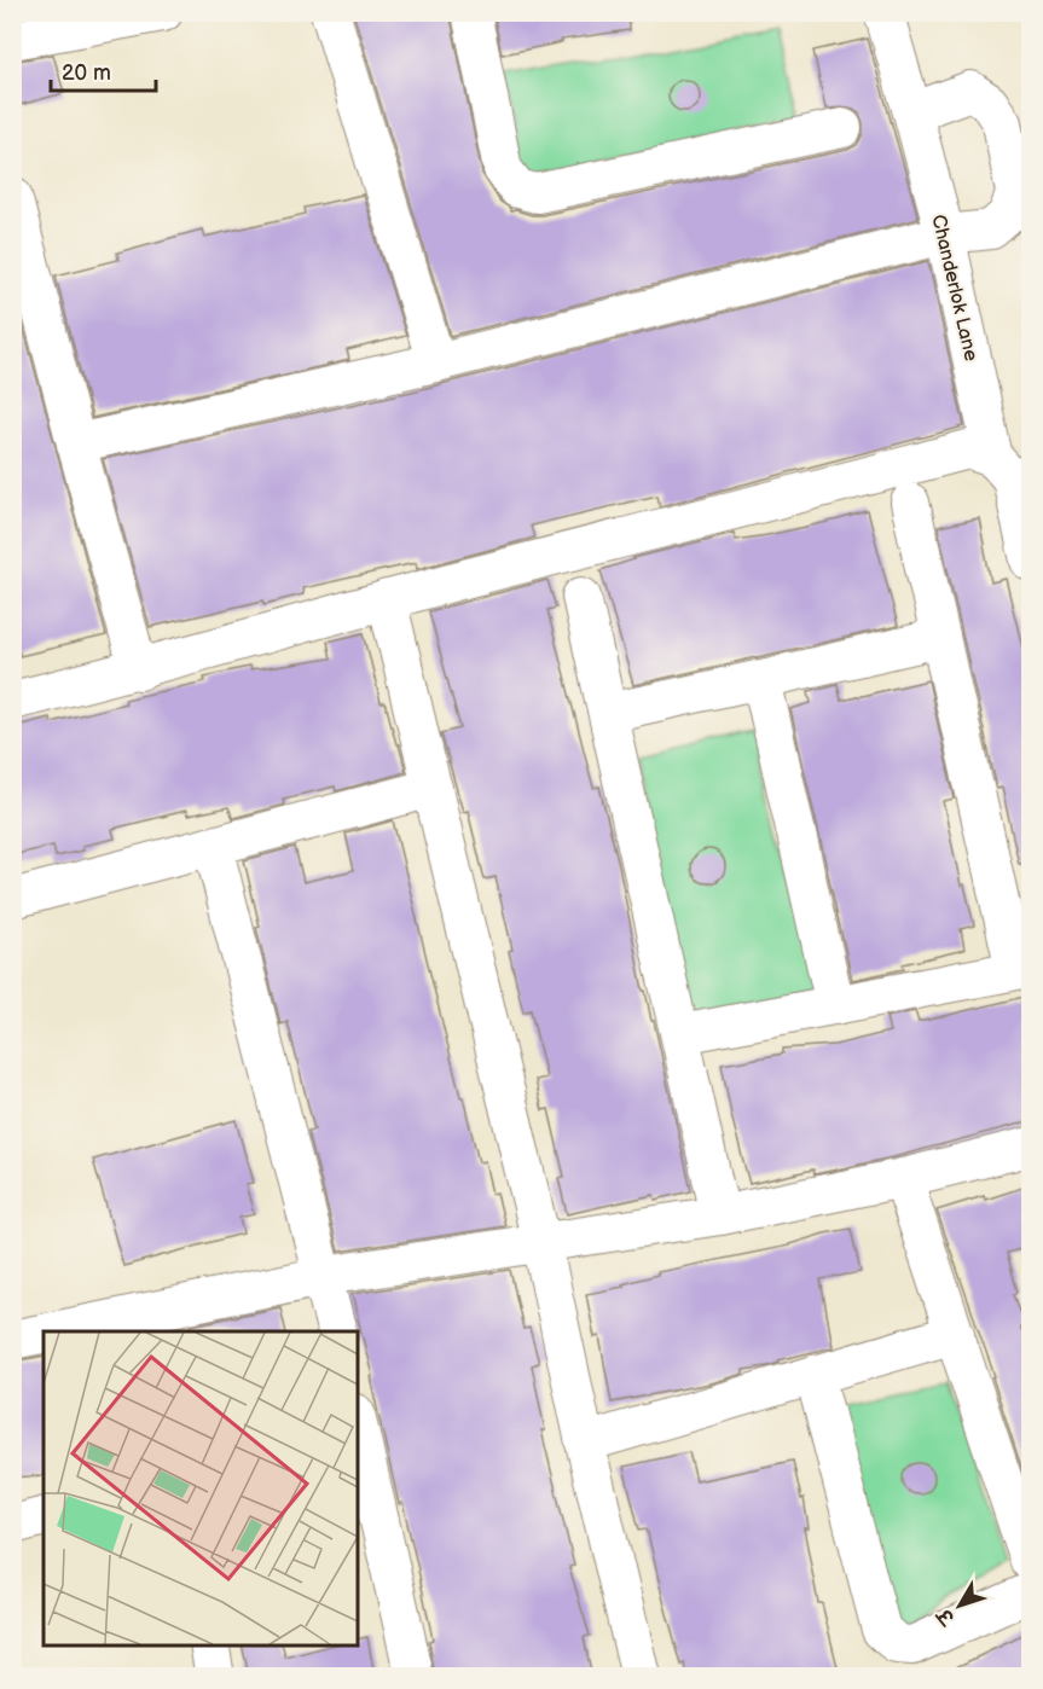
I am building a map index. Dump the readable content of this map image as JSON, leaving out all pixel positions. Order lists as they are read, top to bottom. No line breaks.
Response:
{"streets":{"street":["Chanderlok Lane"]},"scale_bar":"20 m","north":"bottom left"}
